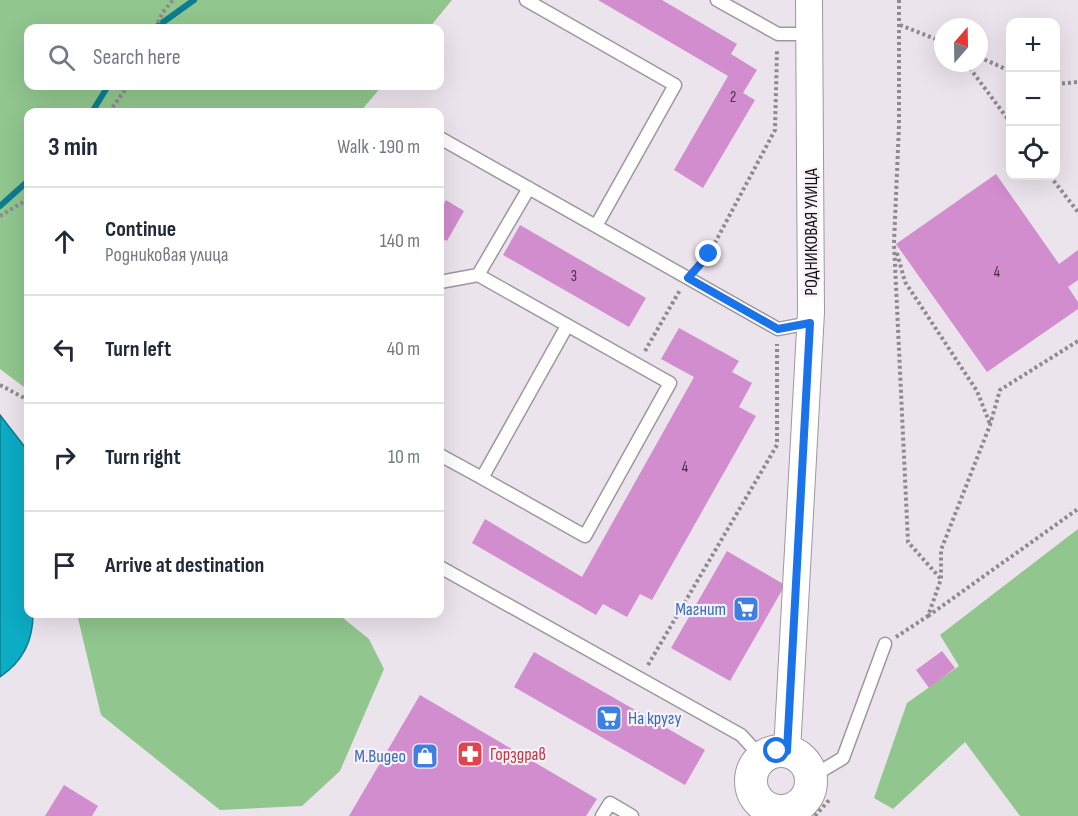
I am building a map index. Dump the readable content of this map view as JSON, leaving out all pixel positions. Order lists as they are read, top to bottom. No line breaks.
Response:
{"streets":{"street":["РОДНИКОВАЯ УЛИЦА"]},"places":{"supermarket":["Магнит","На кругу"],"pharmacy":["Горздрав"],"shop":["М.Видео"]},"house_numbers":["2","4","3","4"],"north":"top","page":{"map_buttons":["+","−"],"search":"Search here","heading":["3 min","Walk · 190 m"],"list":[["Continue","Родниковая улица","140 m"],["Turn left","40 m"],["Turn right","10 m"],"Arrive at destination"]}}
